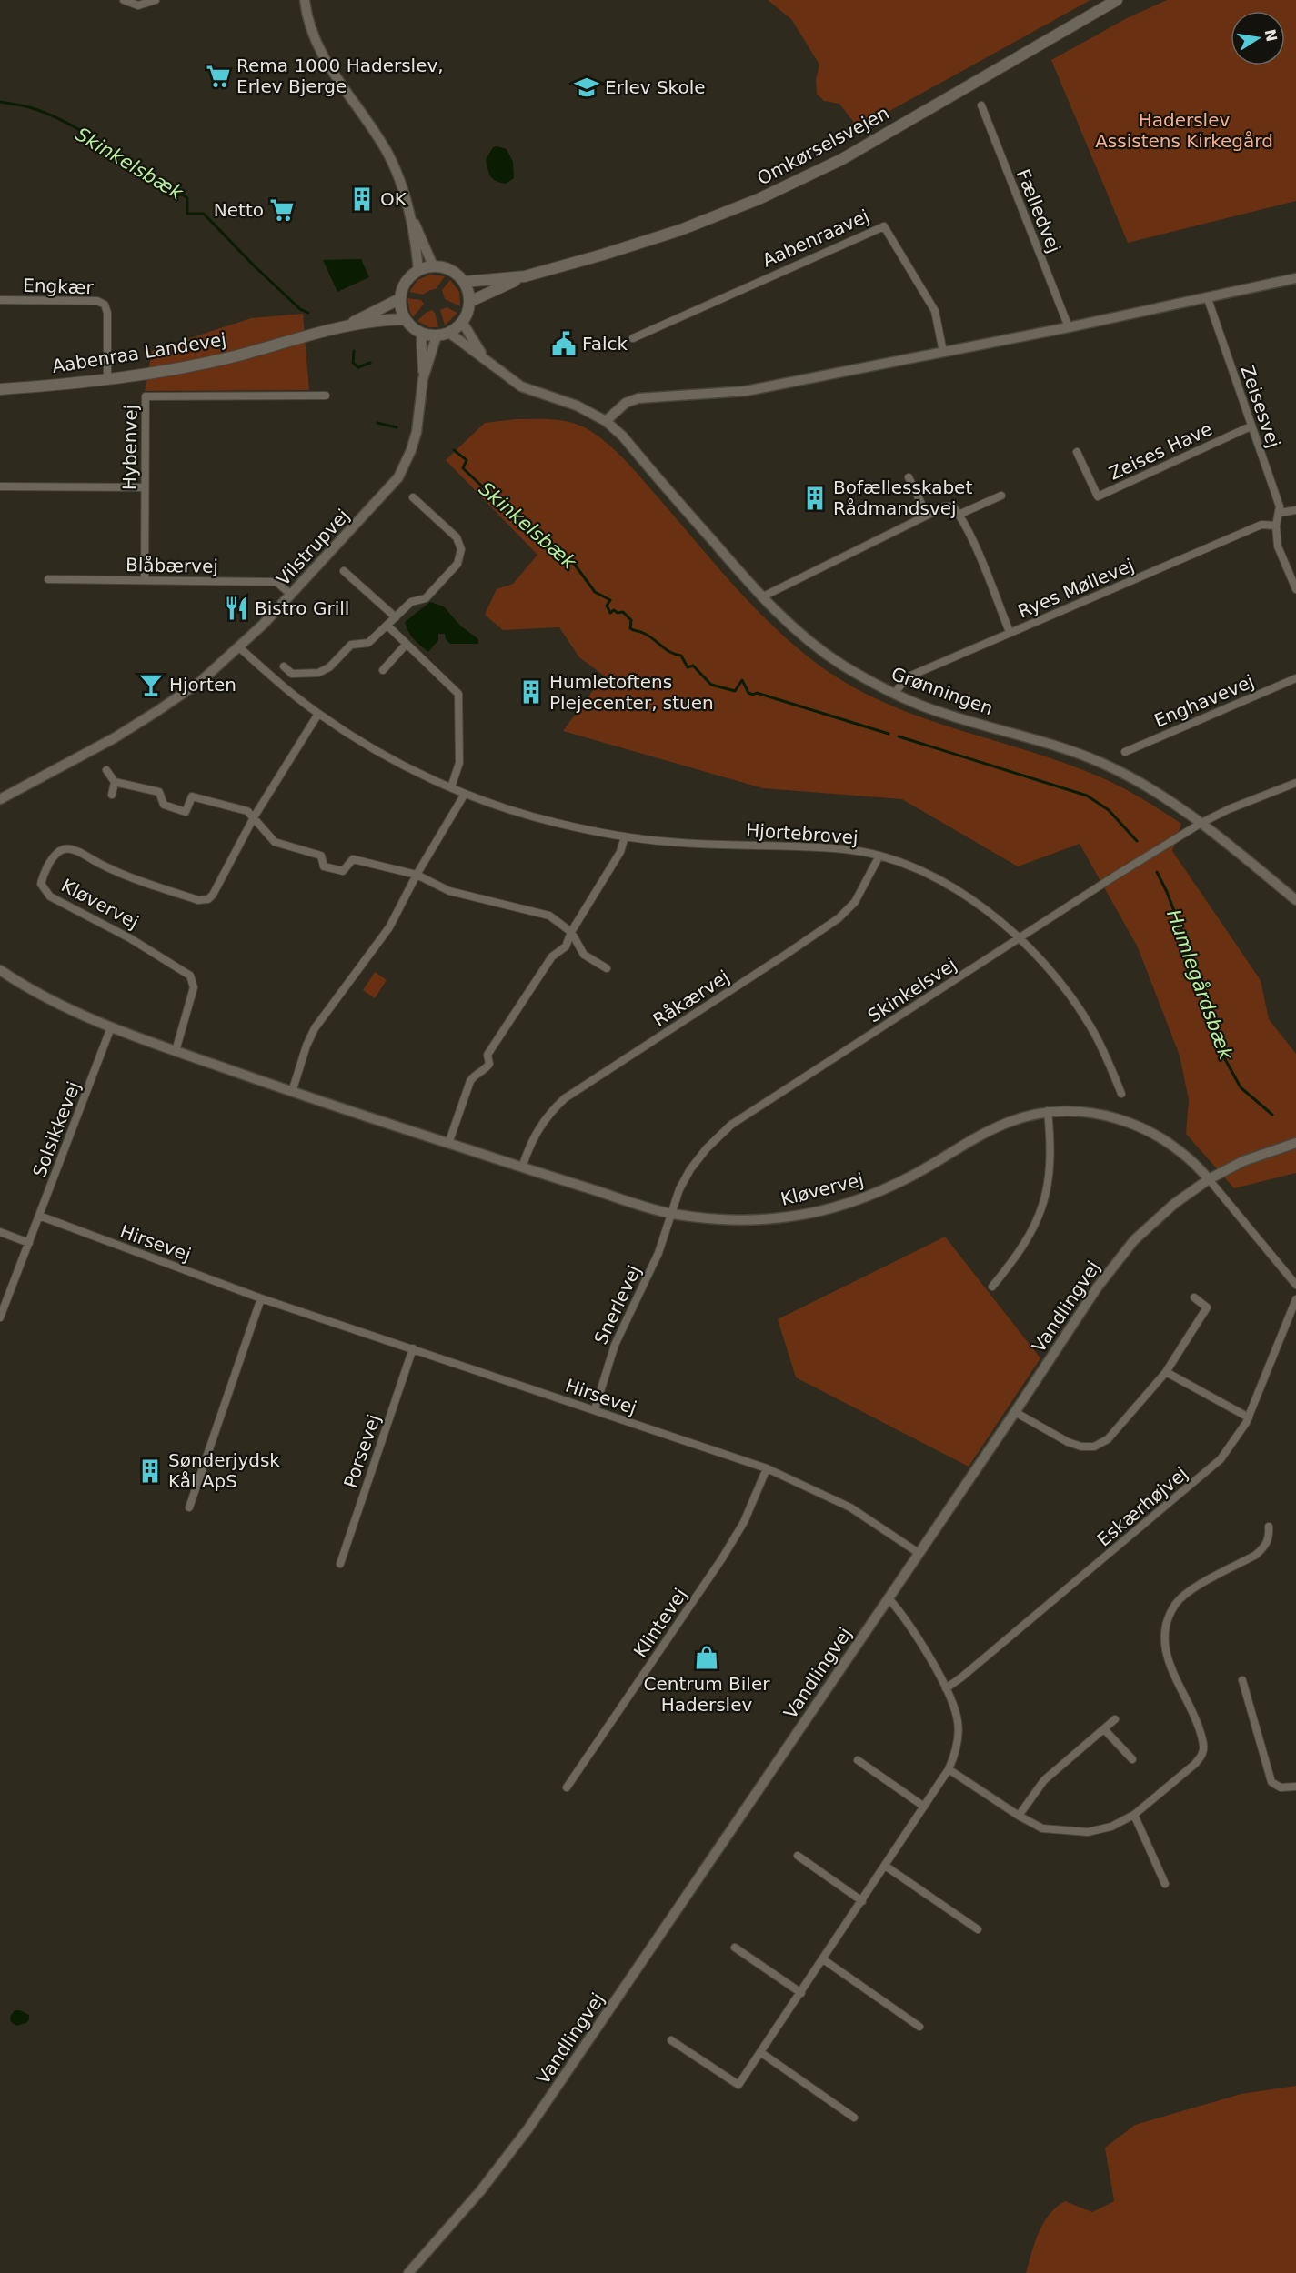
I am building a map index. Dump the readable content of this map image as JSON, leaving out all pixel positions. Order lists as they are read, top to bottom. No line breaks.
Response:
{"streets":{"main road":["Omkørselsvejen","Aabenraa Landevej"],"street":["Fælledvej","Aabenraavej","Engkær","Zeisesvej","Hybenvej","Zeises Have","Vilstrupvej","Blåbærvej","Ryes Møllevej","Grønningen","Enghavevej","Hjortebrovej","Kløvervej","Skinkelsvej","Råkærvej","Solsikkevej","Hirsevej","Snerlevej","Vandlingvej","Porsevej","Eskærhøjvej","Klintevej"]},"crossings":[["Omkørselsvejen","Aabenraa Landevej"],["Omkørselsvejen","Vilstrupvej"],["Omkørselsvejen","Grønningen"],["Engkær","Aabenraa Landevej"],["Aabenraa Landevej","Vilstrupvej"],["Aabenraa Landevej","Grønningen"],["Zeisesvej","Zeises Have"],["Hybenvej","Blåbærvej"],["Vilstrupvej","Blåbærvej"],["Vilstrupvej","Grønningen"],["Vilstrupvej","Hjortebrovej"],["Ryes Møllevej","Grønningen"],["Grønningen","Skinkelsvej"],["Hjortebrovej","Skinkelsvej"],["Hjortebrovej","Råkærvej"],["Kløvervej","Skinkelsvej"],["Kløvervej","Råkærvej"],["Kløvervej","Solsikkevej"],["Kløvervej","Snerlevej"],["Kløvervej","Vandlingvej"],["Skinkelsvej","Snerlevej"],["Solsikkevej","Hirsevej"],["Hirsevej","Snerlevej"],["Hirsevej","Vandlingvej"],["Hirsevej","Porsevej"],["Hirsevej","Klintevej"]],"water":["Skinkelsbæk","Humlegårdsbæk"],"parks":["Haderslev Assistens Kirkegård"],"places":{"supermarket":["Rema 1000 Haderslev, Erlev Bjerge","Netto"],"school or university":["Erlev Skole"],"building":["OK","Bofællesskabet Rådmandsvej","Humletoftens Plejecenter, stuen","Sønderjydsk Kål ApS"],"public building":["Falck"],"restaurant":["Bistro Grill"],"bar":["Hjorten"],"shop":["Centrum Biler Haderslev"]},"north":"right"}
